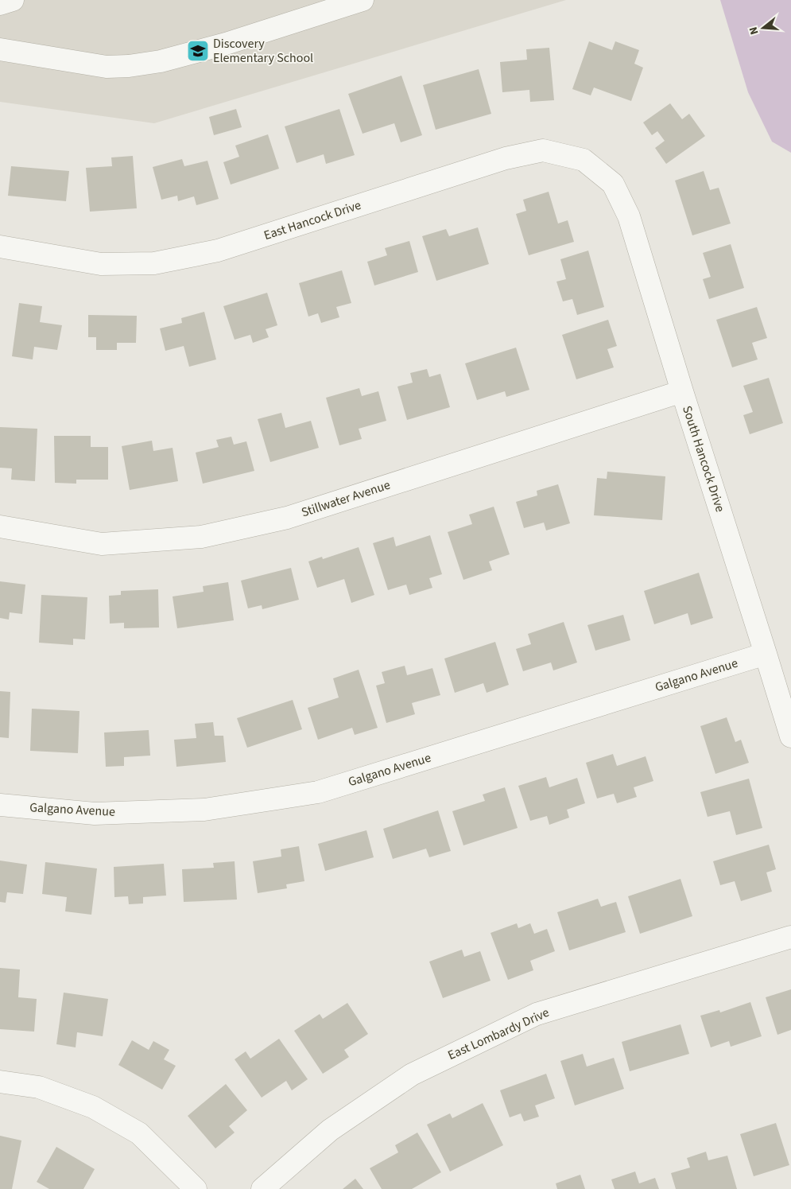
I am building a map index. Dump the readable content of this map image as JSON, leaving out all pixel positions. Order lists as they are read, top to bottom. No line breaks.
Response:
{"streets":{"street":["East Hancock Drive","South Hancock Drive","Stillwater Avenue","Galgano Avenue","East Lombardy Drive"]},"crossings":[["East Hancock Drive","South Hancock Drive"],["South Hancock Drive","Stillwater Avenue"],["South Hancock Drive","Galgano Avenue"]],"places":{"school or university":["Discovery Elementary School"]},"north":"left"}
